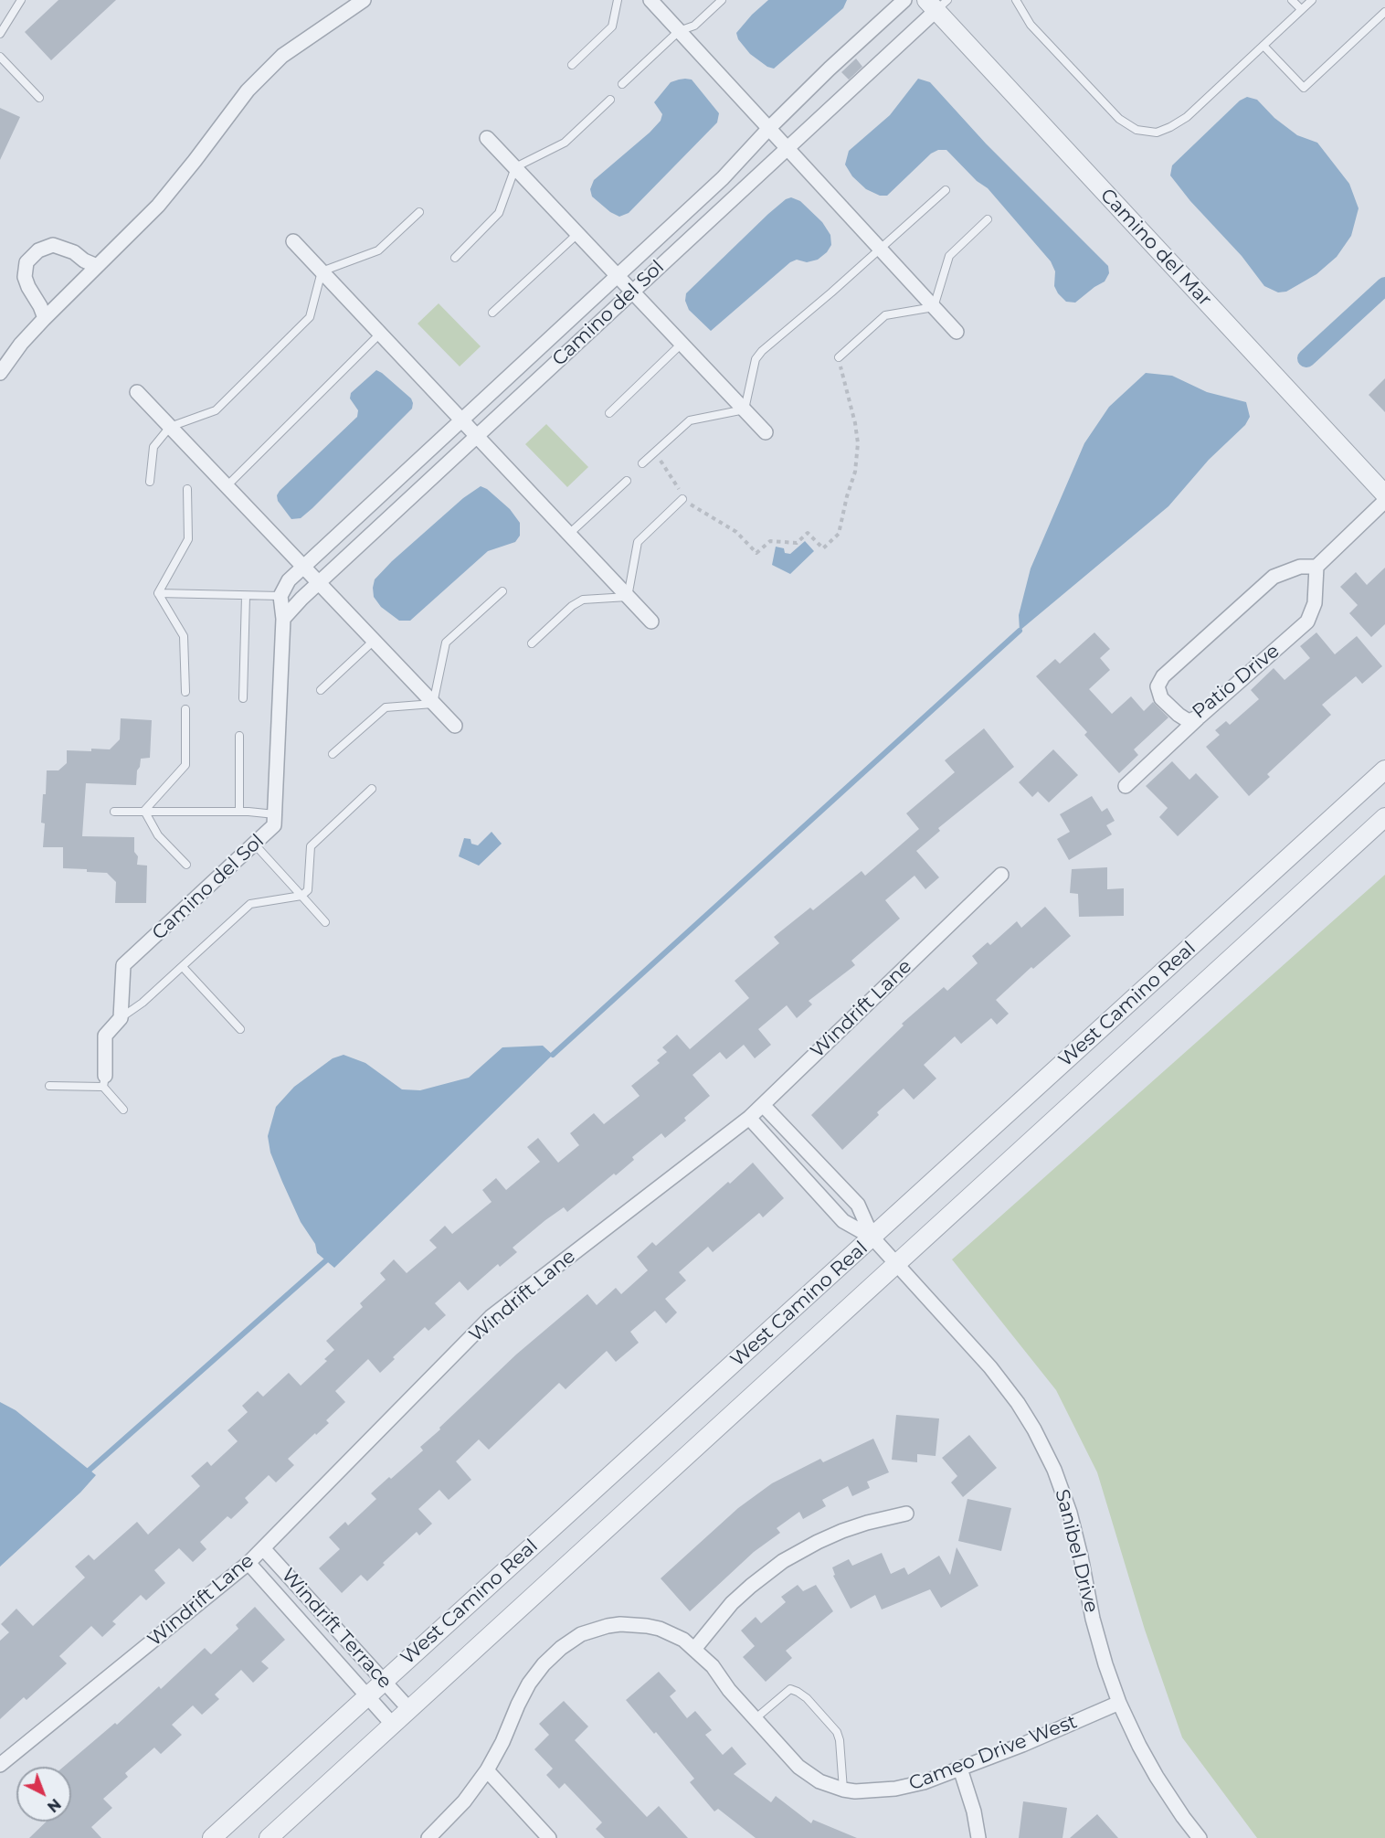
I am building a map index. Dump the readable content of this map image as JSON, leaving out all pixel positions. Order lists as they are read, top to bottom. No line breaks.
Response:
{"streets":{"street":["Camino del Mar","Camino del Sol","Patio Drive","West Camino Real","Windrift Lane","Sanibel Drive","Windrift Terrace","Cameo Drive West"]},"crossings":[["Camino del Mar","Camino del Sol"],["West Camino Real","Sanibel Drive"],["West Camino Real","Windrift Terrace"],["Windrift Lane","Sanibel Drive"],["Windrift Lane","Windrift Terrace"],["Sanibel Drive","Cameo Drive West"]],"north":"bottom right"}
